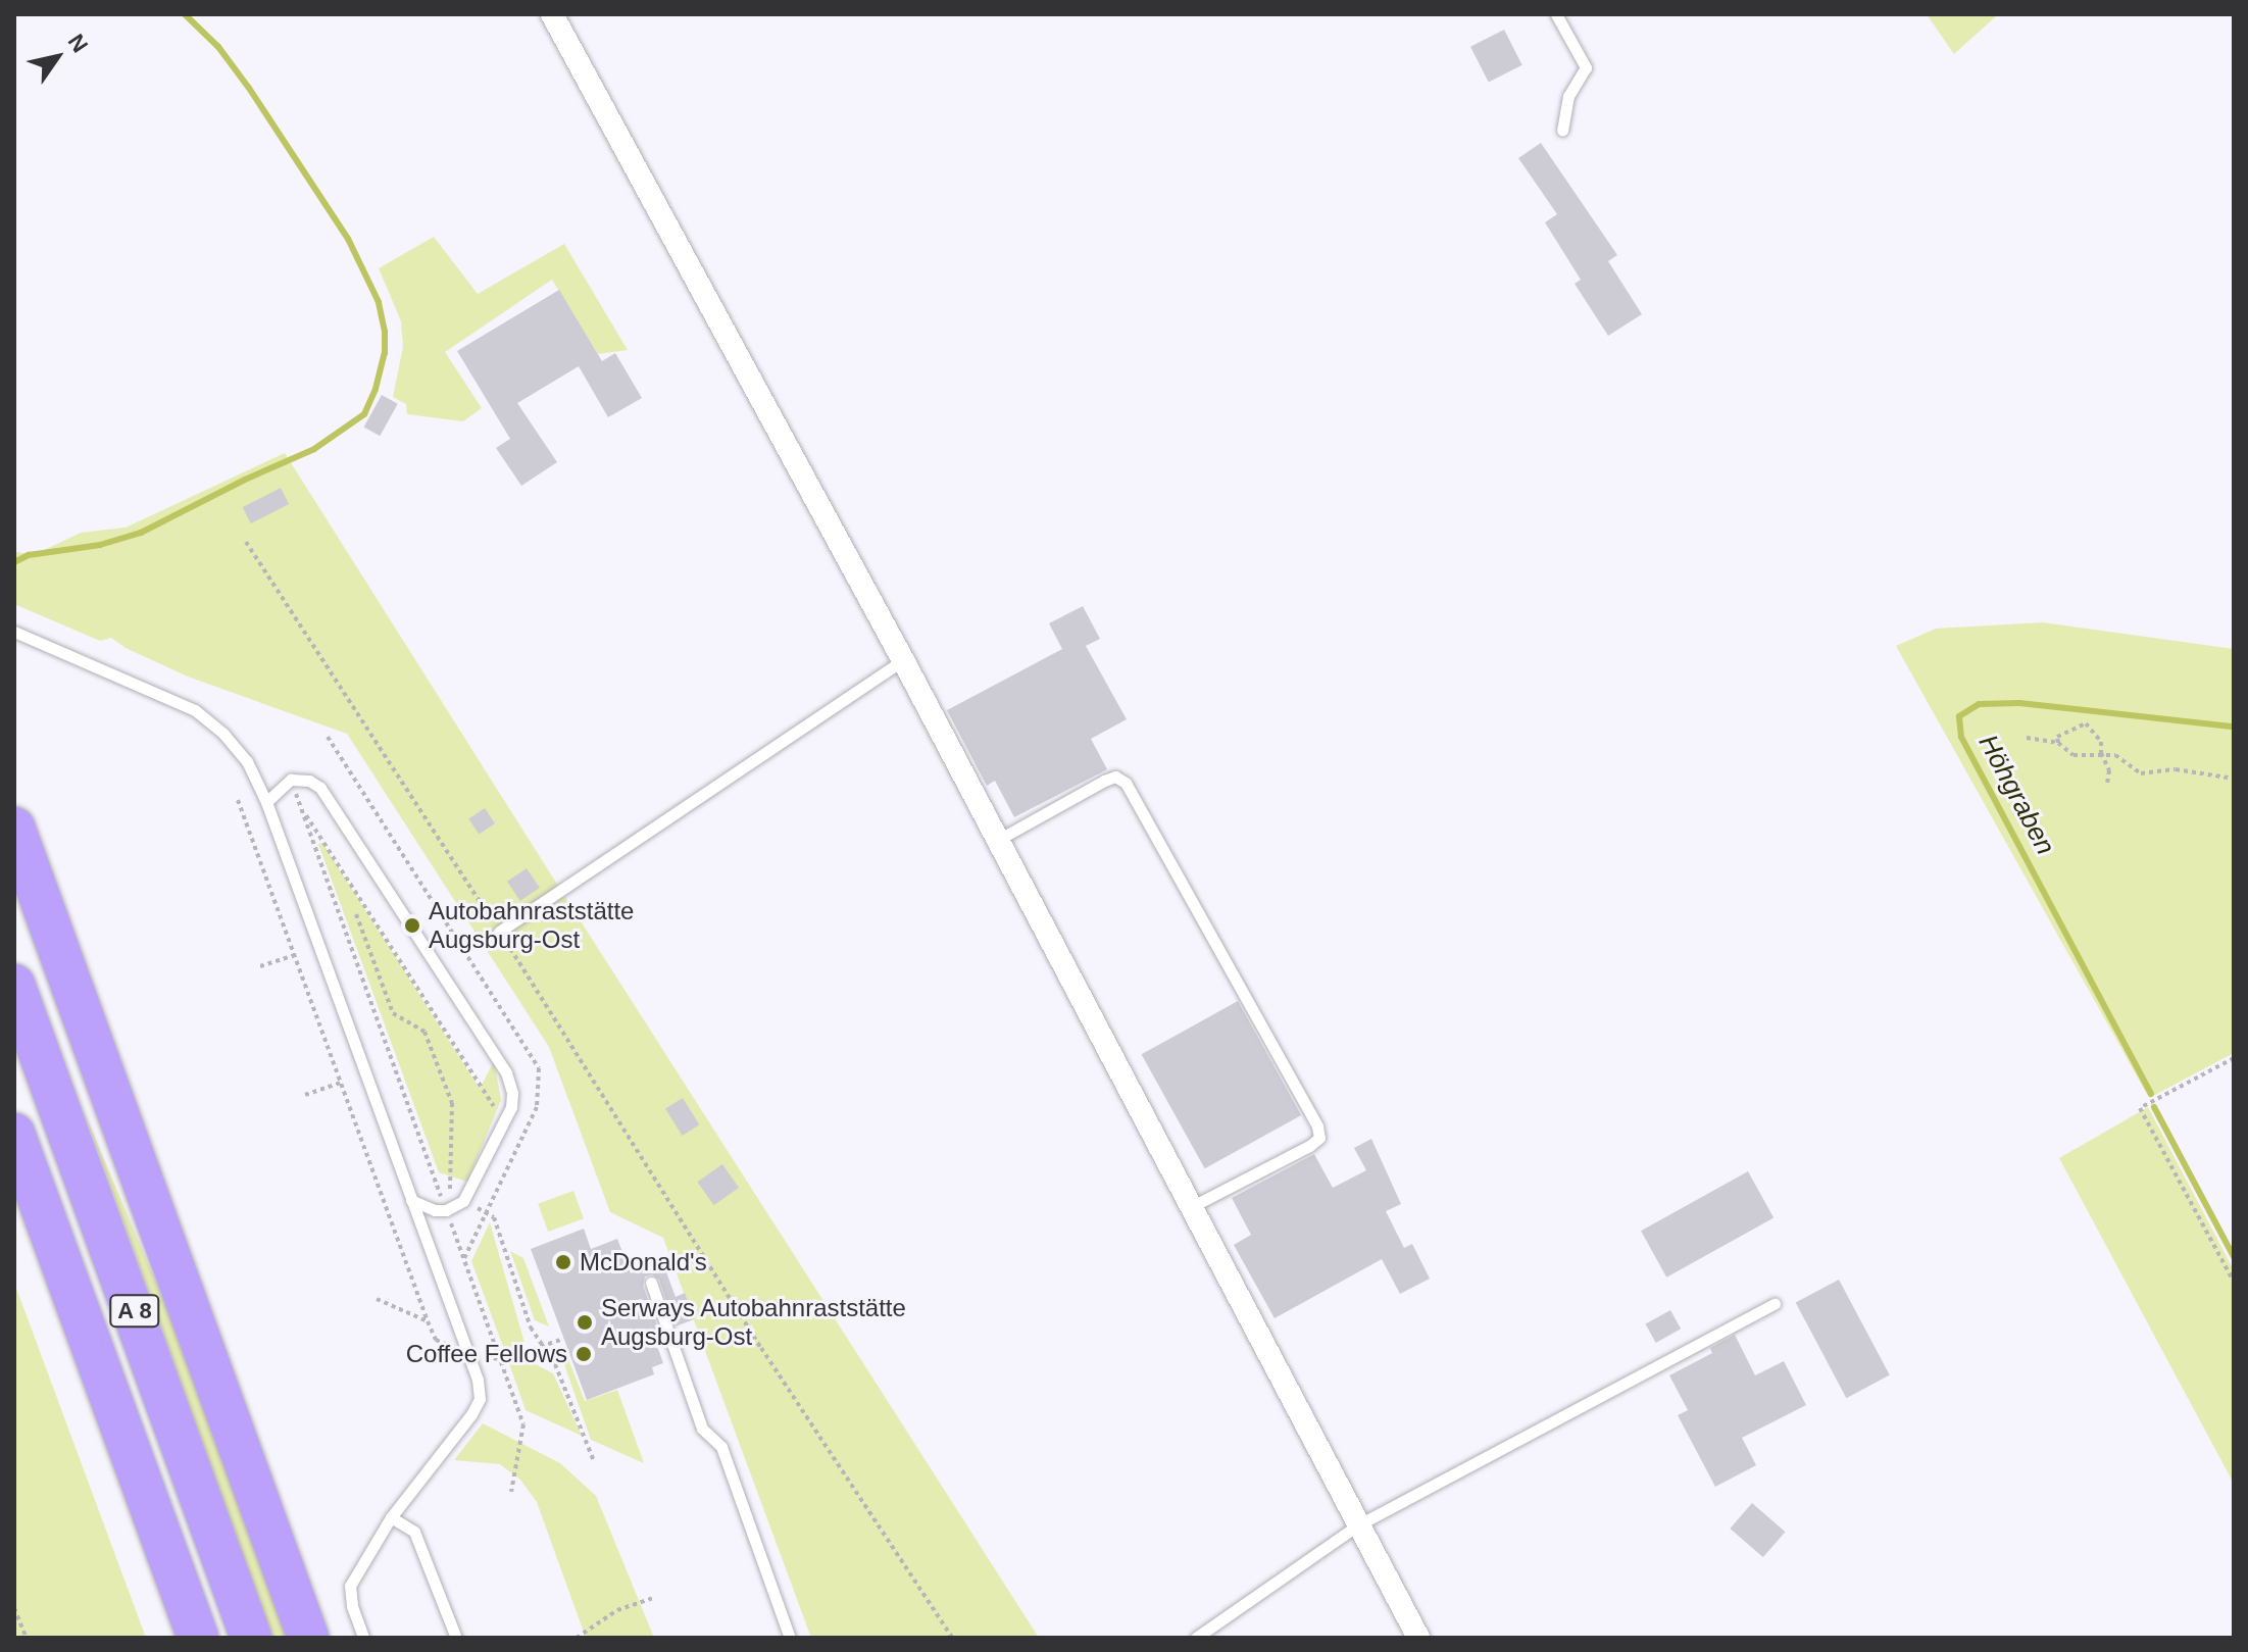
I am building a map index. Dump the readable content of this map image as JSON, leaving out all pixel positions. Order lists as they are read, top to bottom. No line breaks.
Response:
{"streets":{"highway":["A 8"]},"water":["Höhgraben"],"places":["Autobahnraststätte Augsburg-Ost","McDonald's","Serways Autobahnraststätte Augsburg-Ost","Coffee Fellows"],"north":"top right"}
